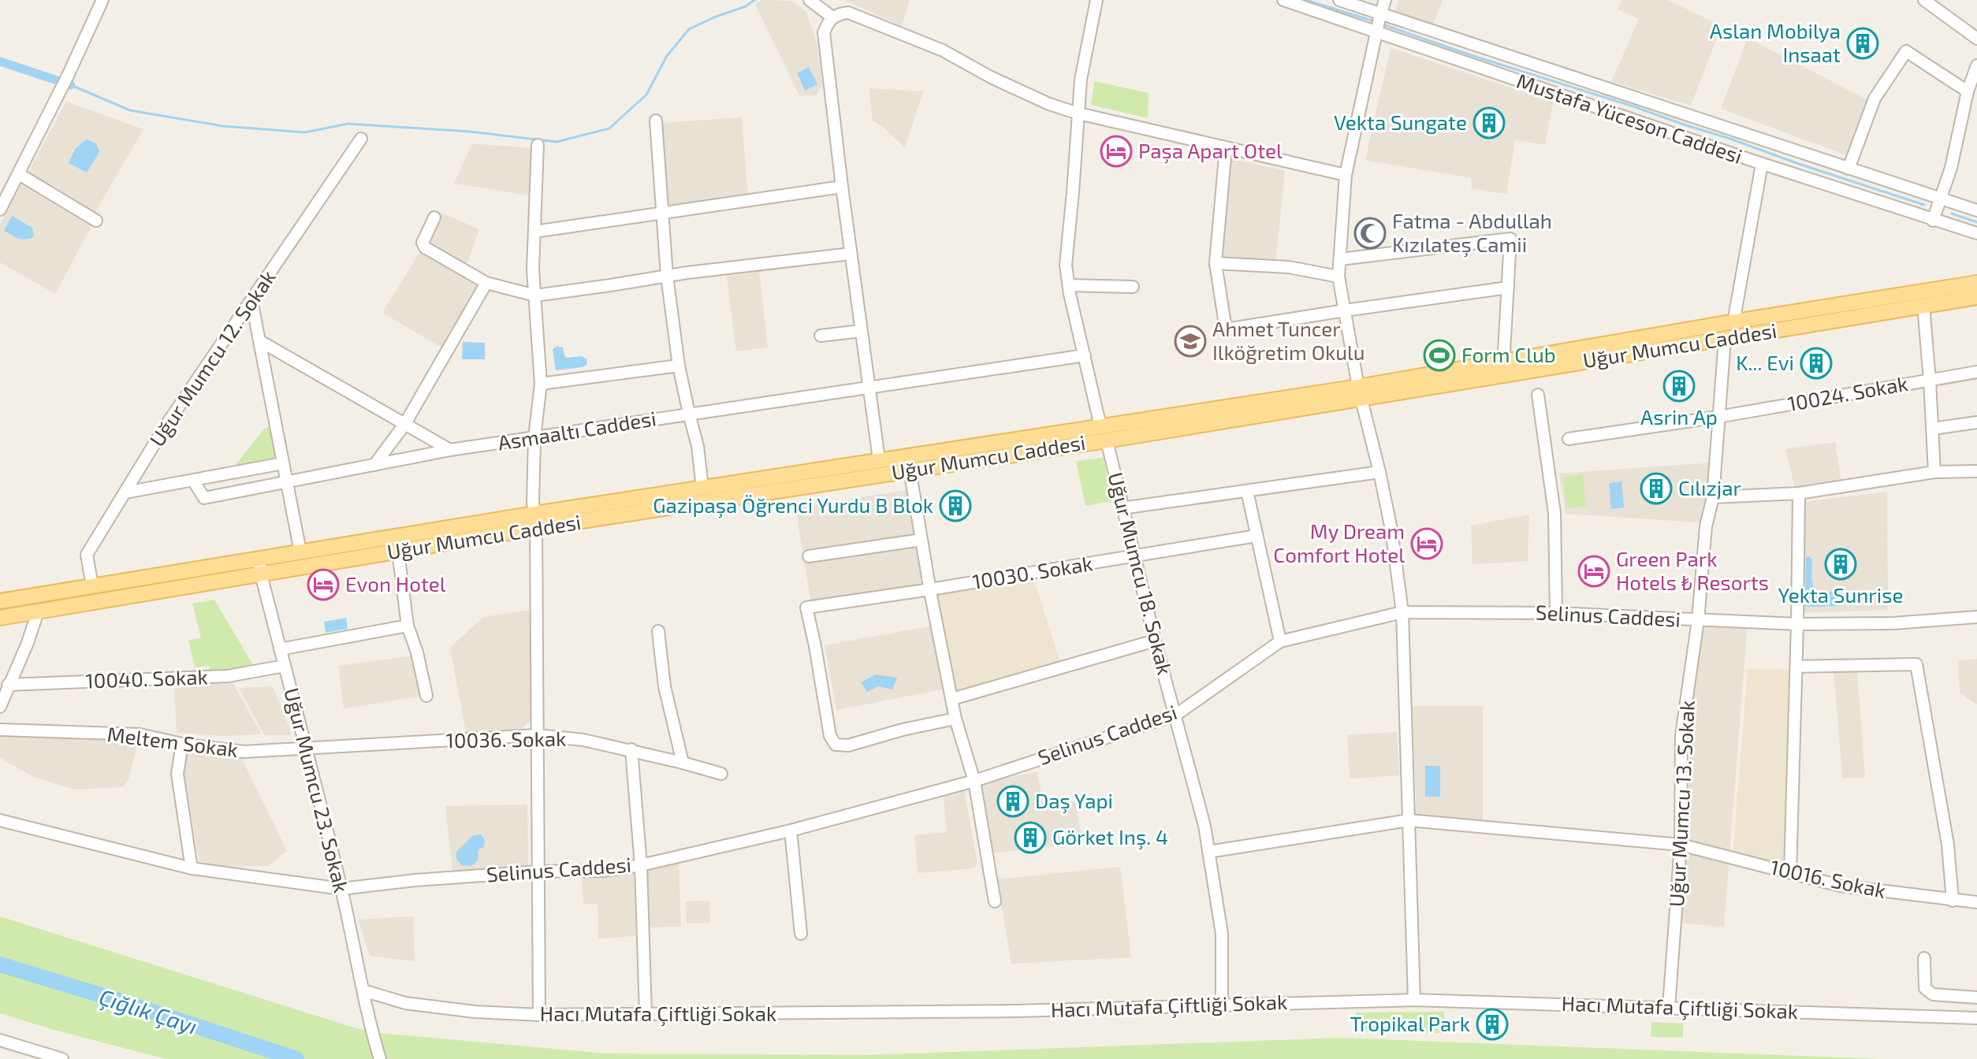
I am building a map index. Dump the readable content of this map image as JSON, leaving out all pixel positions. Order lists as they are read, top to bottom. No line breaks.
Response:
{"streets":{"main road":["Uğur Mumcu Caddesi"],"street":["Mustafa Yüceson Caddesi","Uğur Mumcu 12. Sokak","10024. Sokak","Asmaaltı Caddesi","10030. Sokak","Uğur Mumcu 18. Sokak","Selinus Caddesi","10040. Sokak","10036. Sokak","Meltem Sokak","Uğur Mumcu 23. Sokak","Uğur Mumcu 13. Sokak","10016. Sokak","Hacı Mutafa Çiftliği Sokak"]},"crossings":[["Uğur Mumcu Caddesi","Uğur Mumcu 12. Sokak"],["Uğur Mumcu Caddesi","Uğur Mumcu 18. Sokak"],["Uğur Mumcu Caddesi","Uğur Mumcu 23. Sokak"],["Uğur Mumcu Caddesi","Uğur Mumcu 13. Sokak"],["10024. Sokak","Uğur Mumcu 13. Sokak"],["10030. Sokak","Uğur Mumcu 18. Sokak"],["Uğur Mumcu 18. Sokak","Selinus Caddesi"],["Uğur Mumcu 18. Sokak","10016. Sokak"],["Uğur Mumcu 18. Sokak","Hacı Mutafa Çiftliği Sokak"],["Selinus Caddesi","Uğur Mumcu 23. Sokak"],["Selinus Caddesi","Uğur Mumcu 13. Sokak"],["10040. Sokak","Uğur Mumcu 23. Sokak"],["10036. Sokak","Meltem Sokak"],["10036. Sokak","Uğur Mumcu 23. Sokak"],["Meltem Sokak","Uğur Mumcu 23. Sokak"],["Uğur Mumcu 23. Sokak","Hacı Mutafa Çiftliği Sokak"],["Uğur Mumcu 13. Sokak","10016. Sokak"],["Uğur Mumcu 13. Sokak","Hacı Mutafa Çiftliği Sokak"]],"water":["Çığlık Çayı"],"places":{"building":["Aslan Mobilya Insaat","Vekta Sungate","K... Evi","Asrin Ap","Cılızjar","Gazipaşa Öğrenci Yurdu B Blok","Yekta Sunrise","Daş Yapi","Görket Inş. 4","Tropikal Park"],"hotel":["Paşa Apart Otel","My Dream Comfort Hotel","Green Park Hotels ₺ Resorts","Evon Hotel"],"mosque":["Fatma - Abdullah Kızılateş Camii"],"school or university":["Ahmet Tuncer Ilköğretim Okulu"],"sports":["Form Club"]}}
